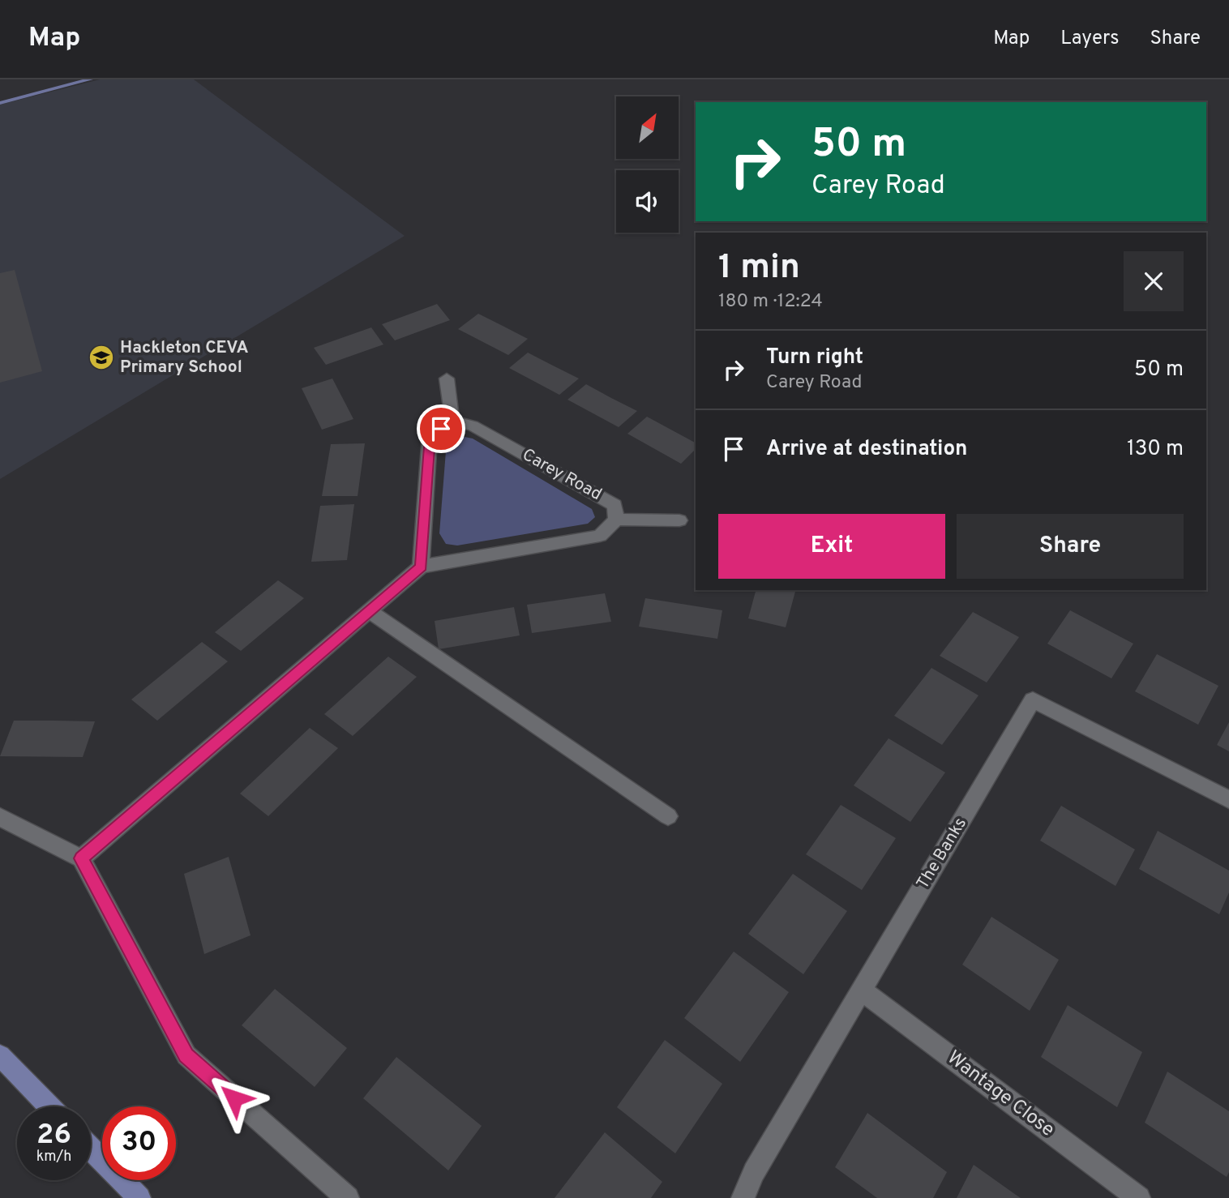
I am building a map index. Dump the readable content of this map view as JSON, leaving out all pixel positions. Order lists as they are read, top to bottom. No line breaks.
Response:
{"streets":{"street":["Carey Road","The Banks","Wantage Close"]},"crossings":[["The Banks","Wantage Close"]],"places":{"school or university":["Hackleton CEVA Primary School"]},"north":"top right","page":{"header":"Map","nav":["Map","Layers","Share"],"turn":["50 m","Carey Road"],"heading":["1 min","180 m · 12:24"],"list":[{"name":"Turn right","note":"Carey Road","value":"50 m"},{"name":"Arrive at destination","value":"130 m"}],"buttons":["Exit","Share"],"speed":"26 km/h","limit":"30"}}
